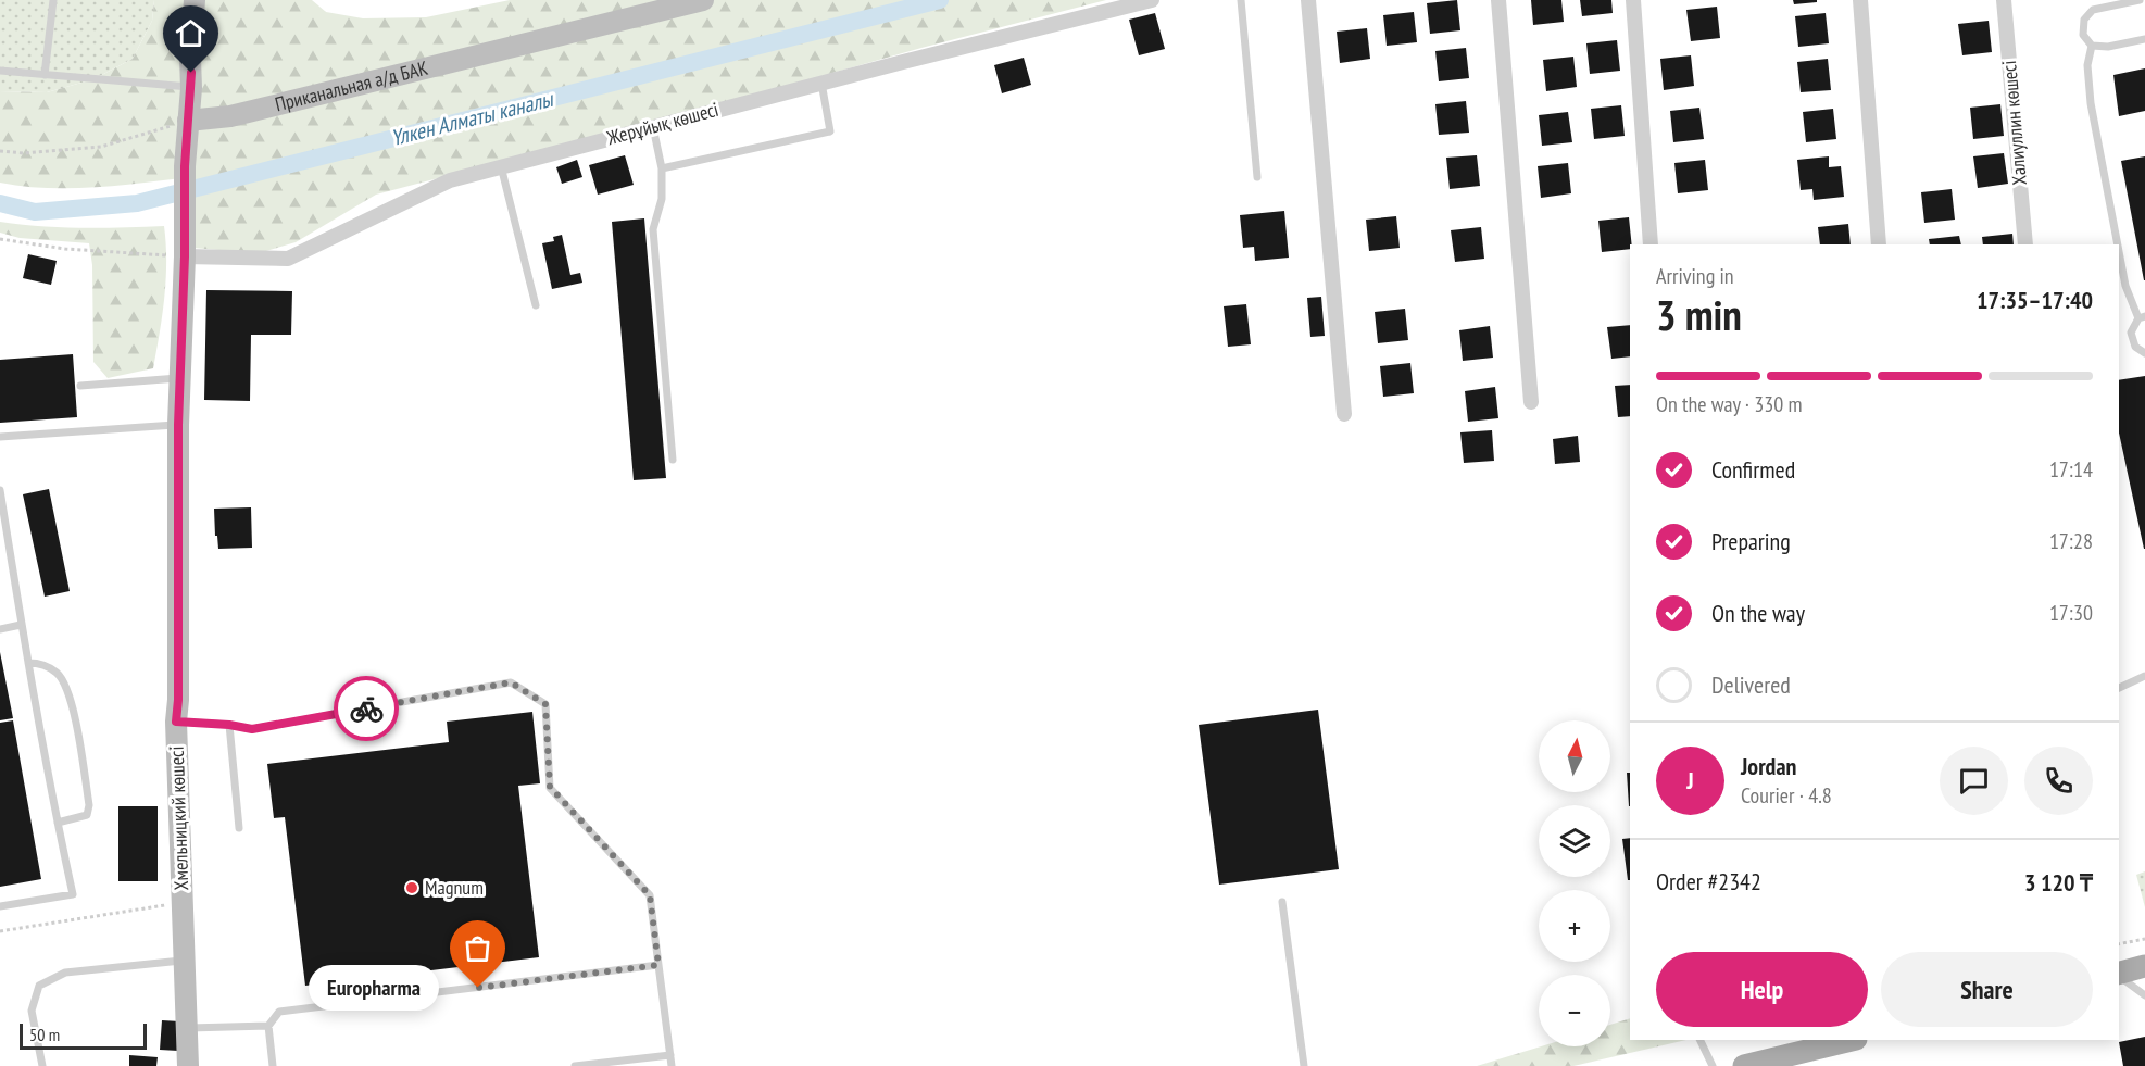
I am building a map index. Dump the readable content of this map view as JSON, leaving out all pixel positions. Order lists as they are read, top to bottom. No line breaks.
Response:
{"streets":{"street":["Приканальная а/д БАК","Халиуллин көшесі","Жерұйық көшесі","Хмельницкий көшесі"]},"crossings":[["Приканальная а/д БАК","Хмельницкий көшесі"],["Жерұйық көшесі","Хмельницкий көшесі"]],"water":["Үлкен Алматы каналы"],"places":["Magnum","Europharma"],"scale_bar":"50 m","north":"top","page":{"heading":["3 min","Arriving in","17:35–17:40"],"panel":["Jordan","Courier · 4.8","Order #2342","3 120 ₸"],"bar":"On the way · 330 m","list":[["Confirmed","17:14"],["Preparing","17:28"],["On the way","17:30"],"Delivered"],"map_buttons":["+","−"],"round":"J","buttons":["Help","Share"],"bubble":"Europharma","scale":"50 m"}}
